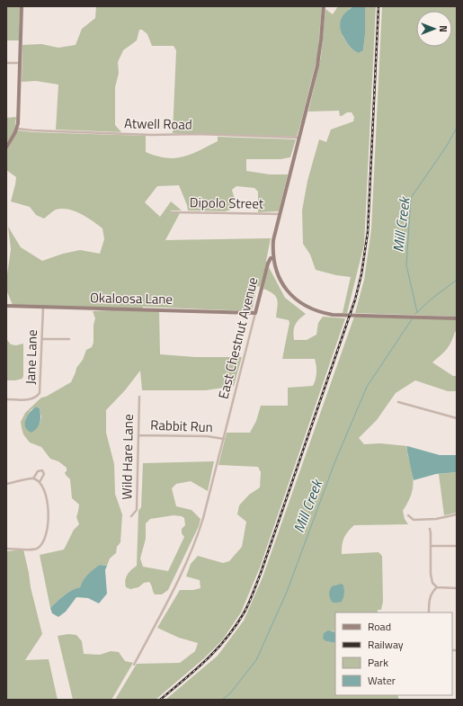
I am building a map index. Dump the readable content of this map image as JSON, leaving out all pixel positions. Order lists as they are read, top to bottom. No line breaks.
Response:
{"streets":{"street":["Atwell Road","Dipolo Street","Okaloosa Lane","East Chestnut Avenue","Jane Lane","Rabbit Run","Wild Hare Lane"]},"crossings":[["Atwell Road","East Chestnut Avenue"],["Dipolo Street","East Chestnut Avenue"],["Okaloosa Lane","East Chestnut Avenue"],["Okaloosa Lane","Jane Lane"],["East Chestnut Avenue","Rabbit Run"],["Rabbit Run","Wild Hare Lane"]],"water":["Mill Creek"],"legend":["Road","Railway","Park","Water"],"north":"right"}
